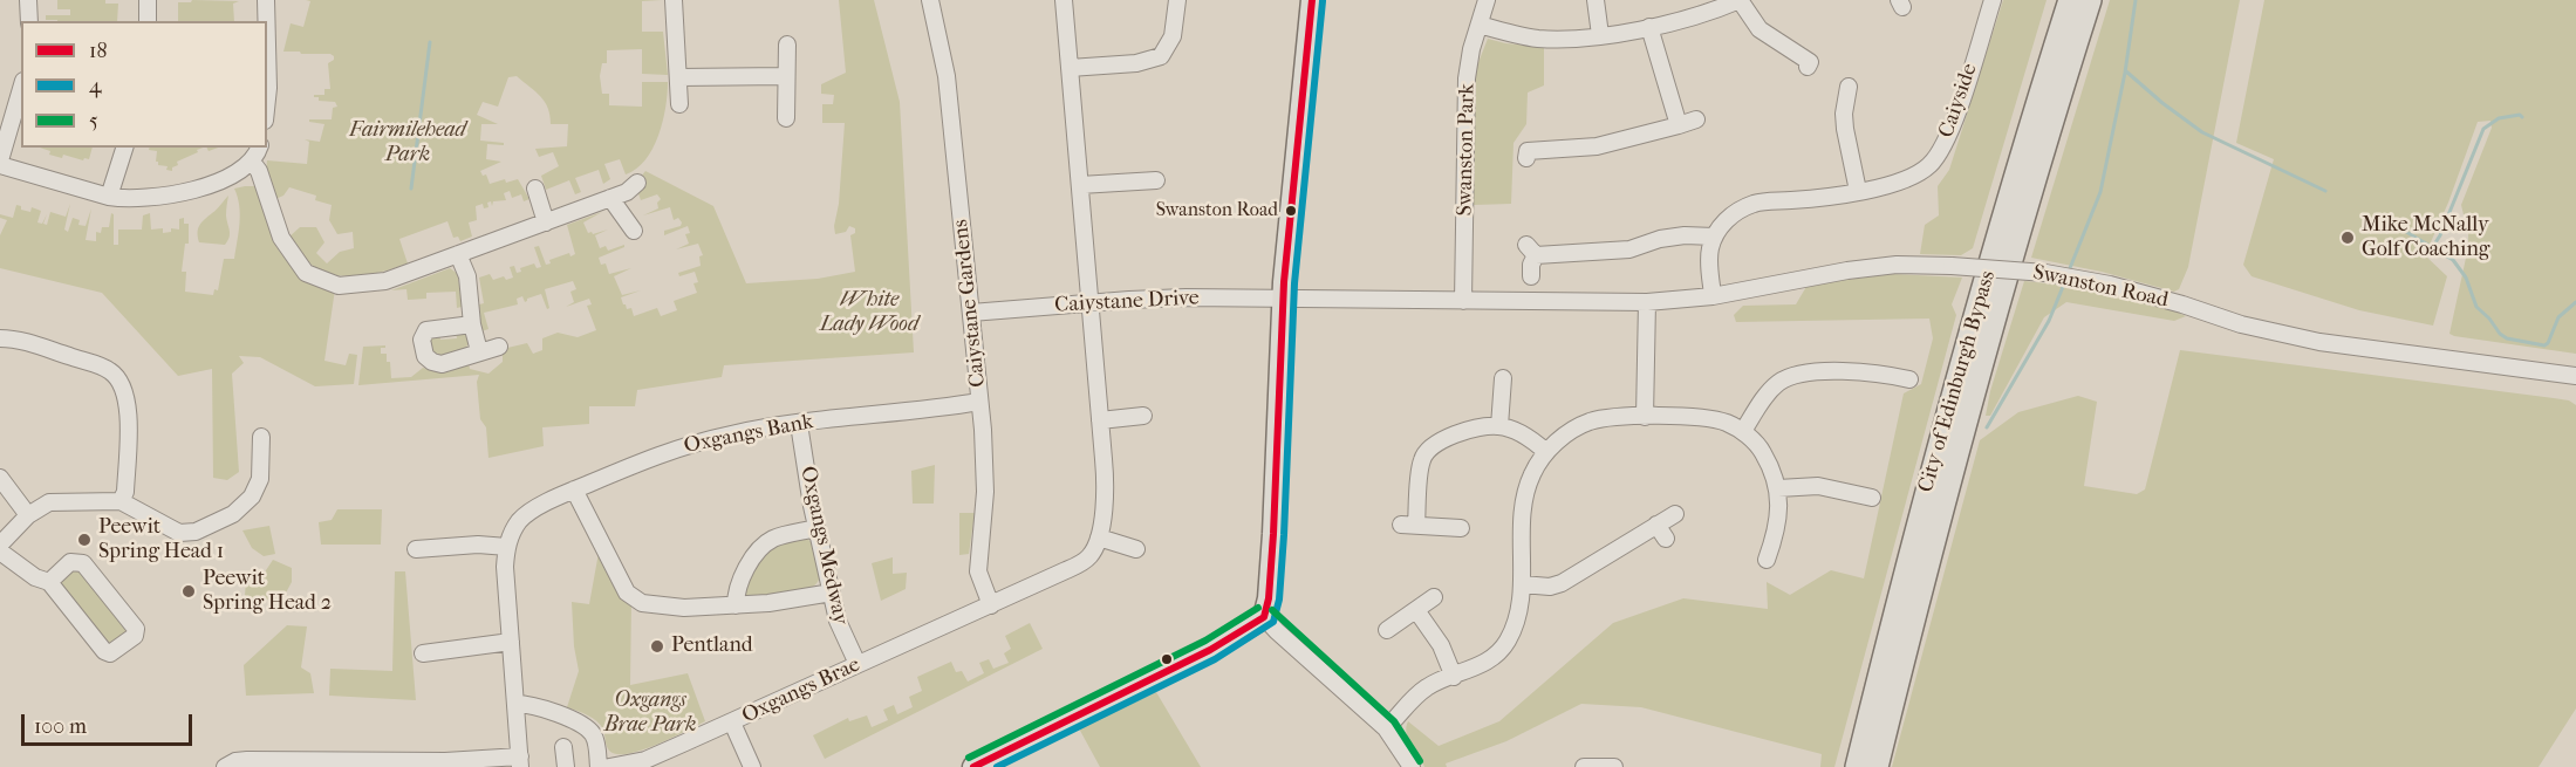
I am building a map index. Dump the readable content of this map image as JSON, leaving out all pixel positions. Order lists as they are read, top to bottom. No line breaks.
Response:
{"streets":{"highway":["City of Edinburgh Bypass"],"street":["Caiyside","Swanston Park","Swanston Road","Caiystane Drive","Caiystane Gardens","Oxgangs Bank","Oxgangs Medway","Oxgangs Brae"]},"crossings":[["Swanston Park","Swanston Road"],["Swanston Road","Caiystane Drive"],["Caiystane Drive","Caiystane Gardens"],["Caiystane Gardens","Oxgangs Bank"],["Caiystane Gardens","Oxgangs Brae"],["Oxgangs Bank","Oxgangs Medway"],["Oxgangs Medway","Oxgangs Brae"]],"parks":["Fairmilehead Park","White Lady Wood","Oxgangs Brae Park"],"places":["Swanston Road","Mike McNally Golf Coaching","Peewit Spring Head 1","Peewit Spring Head 2","Pentland"],"lines":["transit line 18","transit line 4","transit line 5"],"legend":["18","4","5"],"scale_bar":"100 m"}
